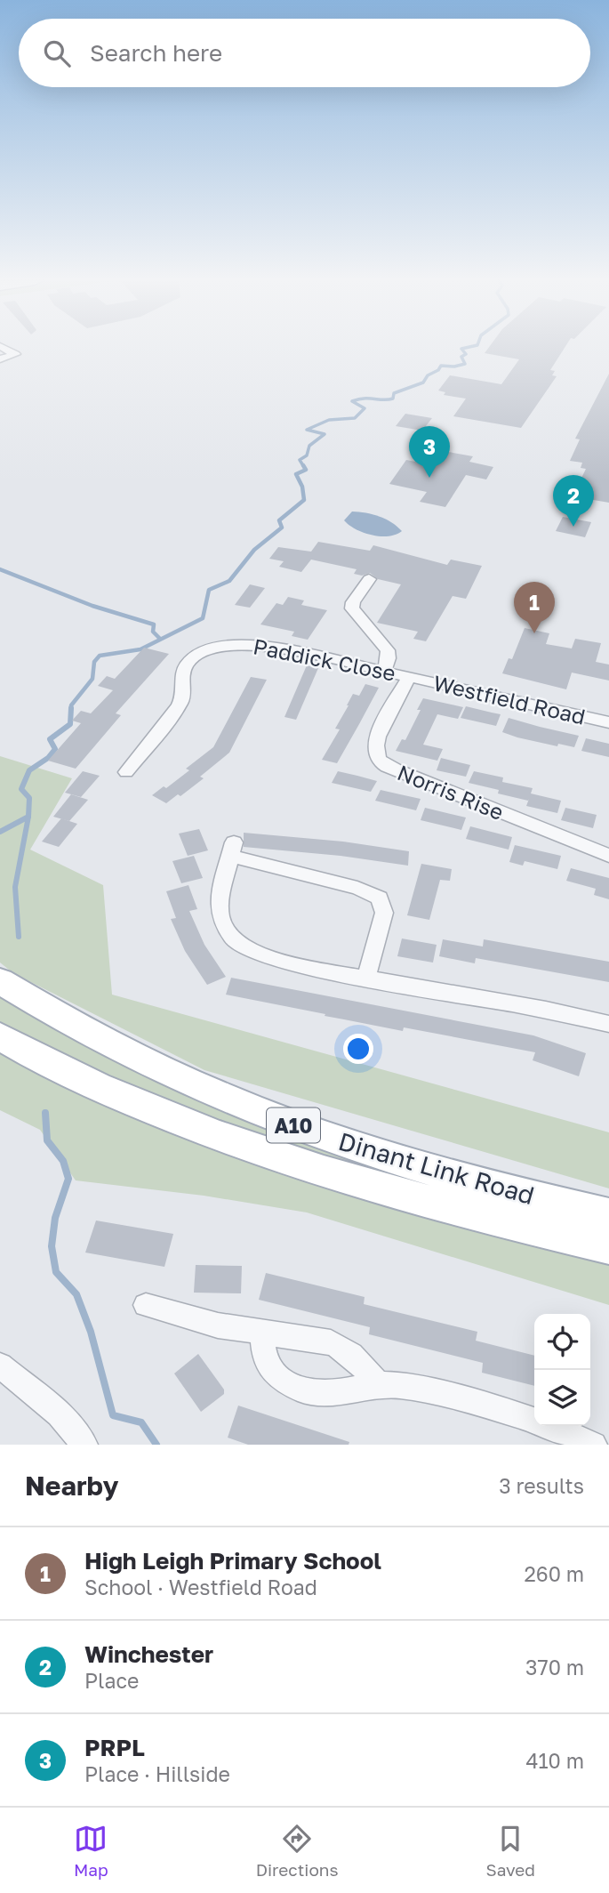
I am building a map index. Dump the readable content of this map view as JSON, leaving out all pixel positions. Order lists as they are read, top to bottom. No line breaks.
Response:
{"streets":{"main road":["A10","Dinant Link Road"],"street":["Paddick Close","Westfield Road","Norris Rise"]},"crossings":[["Paddick Close","Westfield Road"],["Paddick Close","Norris Rise"],["Westfield Road","Norris Rise"]],"page":{"search":"Search here","pins":["3","2","1"],"heading":["Nearby","3 results"],"list":[{"mark":"1","name":"High Leigh Primary School","note":"School · Westfield Road","value":"260 m"},{"mark":"2","name":"Winchester","note":"Place","value":"370 m"},{"mark":"3","name":"PRPL","note":"Place · Hillside","value":"410 m"}],"nav":["Map","Directions","Saved"]}}
